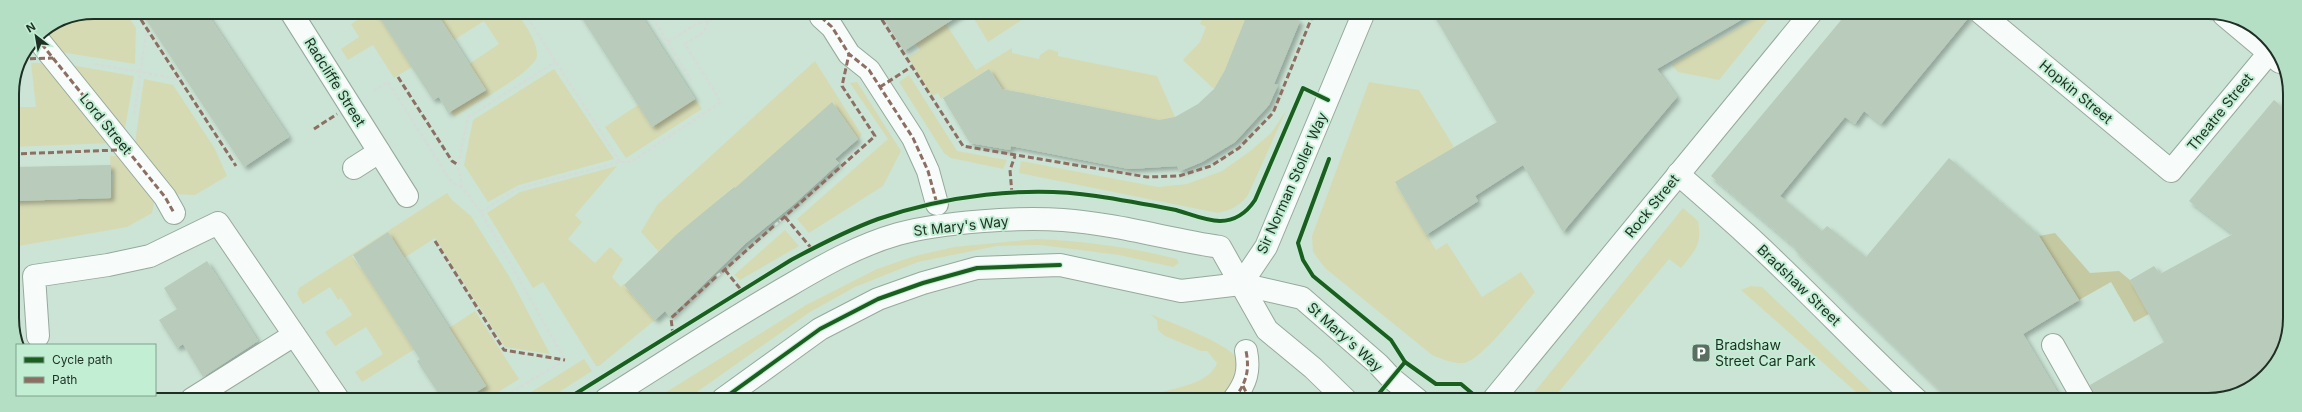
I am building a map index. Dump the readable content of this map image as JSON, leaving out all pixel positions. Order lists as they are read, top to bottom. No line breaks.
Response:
{"streets":{"street":["Radcliffe Street","Hopkin Street","Theatre Street","Lord Street","Sir Norman Stoller Way","Rock Street","St Mary's Way","Bradshaw Street"]},"crossings":[["Hopkin Street","Theatre Street"],["Sir Norman Stoller Way","St Mary's Way"],["Rock Street","Bradshaw Street"]],"places":{"parking":["Bradshaw Street Car Park"]},"legend":["Cycle path","Path"],"north":"top left"}
